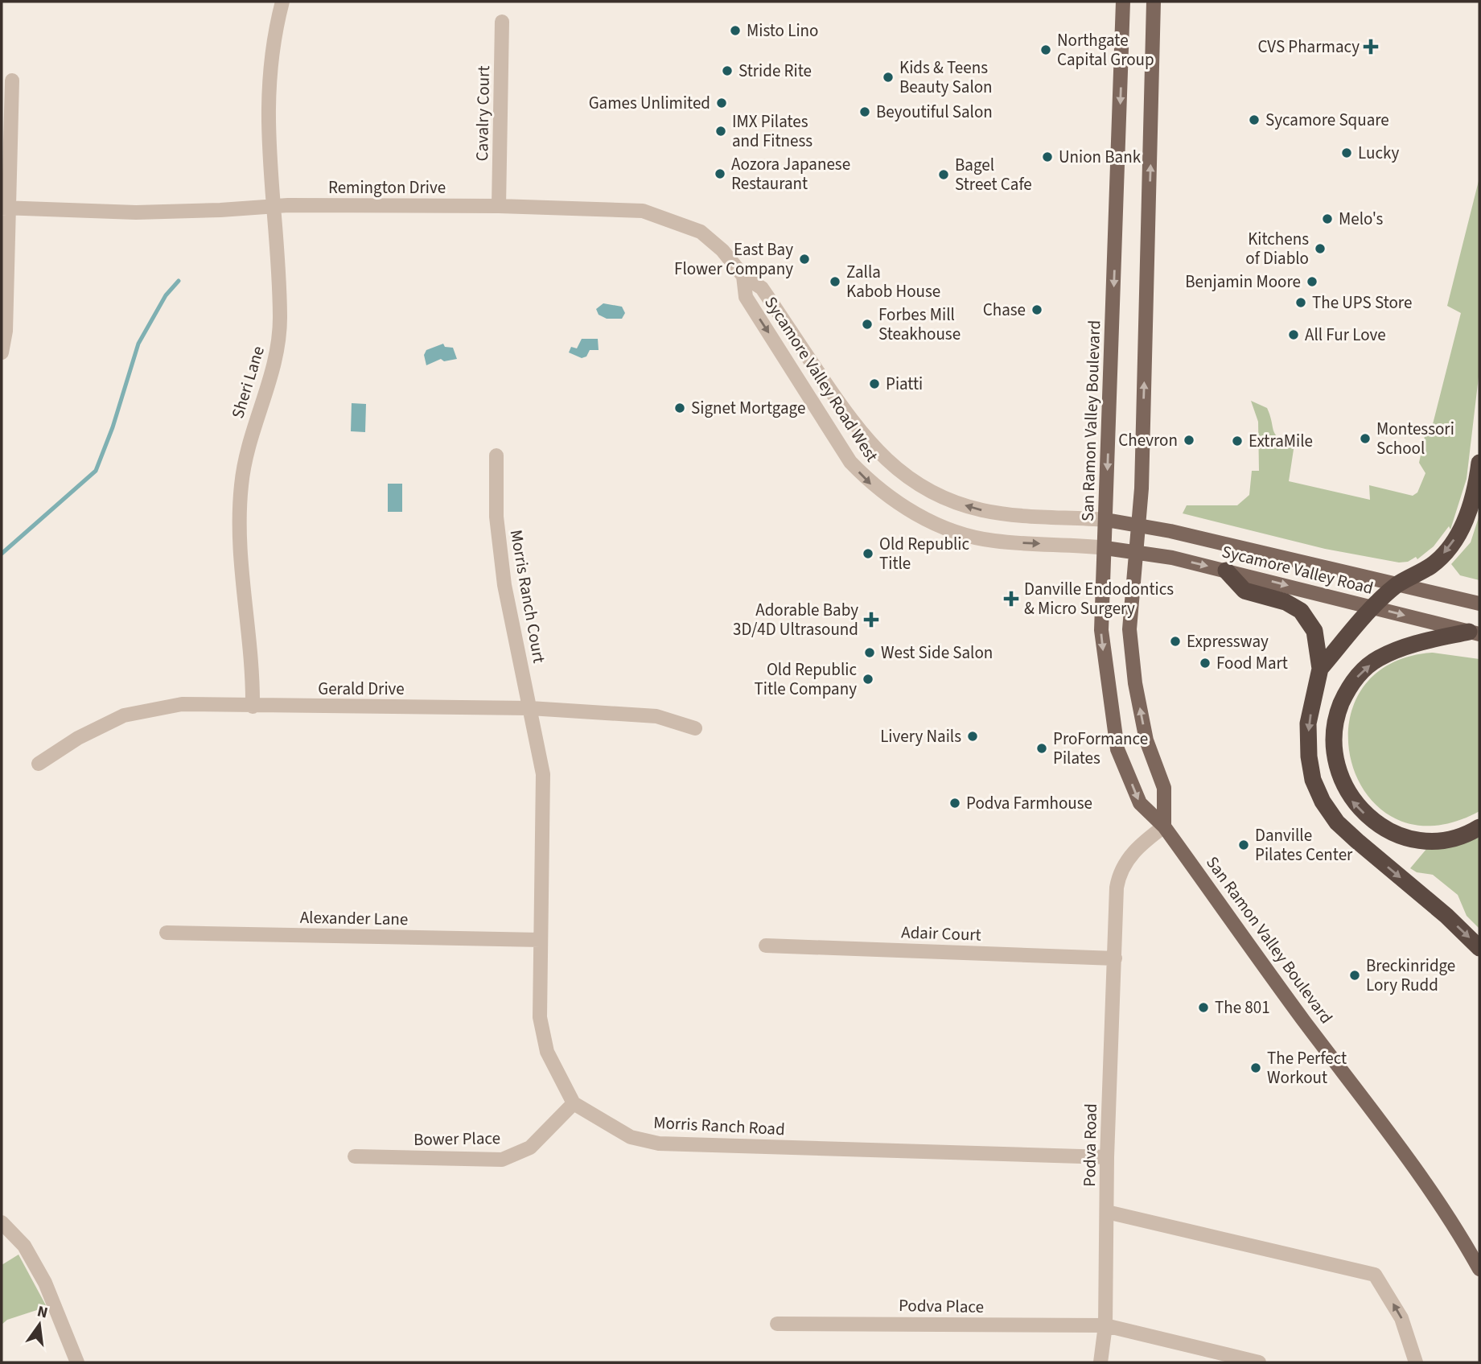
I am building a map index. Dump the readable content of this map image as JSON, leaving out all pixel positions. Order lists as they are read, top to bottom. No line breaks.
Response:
{"streets":{"main road":["San Ramon Valley Boulevard","Sycamore Valley Road"],"street":["Cavalry Court","Remington Drive","Sycamore Valley Road West","Sheri Lane","Morris Ranch Court","Gerald Drive","Alexander Lane","Adair Court","Morris Ranch Road","Bower Place","Podva Road","Podva Place"]},"crossings":[["Cavalry Court","Remington Drive"],["Remington Drive","Sycamore Valley Road West"],["Remington Drive","Sheri Lane"],["Sycamore Valley Road West","San Ramon Valley Boulevard"],["Sycamore Valley Road West","Sycamore Valley Road"],["Sheri Lane","Gerald Drive"],["San Ramon Valley Boulevard","Sycamore Valley Road"],["San Ramon Valley Boulevard","Podva Road"],["Morris Ranch Court","Gerald Drive"],["Adair Court","Podva Road"],["Morris Ranch Road","Bower Place"],["Morris Ranch Road","Podva Road"],["Podva Road","Podva Place"]],"places":{"other":["Misto Lino","Northgate Capital Group","Stride Rite","Kids & Teens Beauty Salon","Games Unlimited","Beyoutiful Salon","Sycamore Square","IMX Pilates and Fitness","Lucky","Union Bank","Aozora Japanese Restaurant","Bagel Street Cafe","Melo's","Kitchens of Diablo","East Bay Flower Company","Zalla Kabob House","Benjamin Moore","The UPS Store","Chase","Forbes Mill Steakhouse","All Fur Love","Piatti","Signet Mortgage","Montessori School","Chevron","ExtraMile","Old Republic Title","Expressway","West Side Salon","Food Mart","Old Republic Title Company","Livery Nails","ProFormance Pilates","Podva Farmhouse","Danville Pilates Center","Breckinridge Lory Rudd","The 801","The Perfect Workout"],"health":["CVS Pharmacy","Danville Endodontics & Micro Surgery","Adorable Baby 3D/4D Ultrasound"]},"north":"top"}
